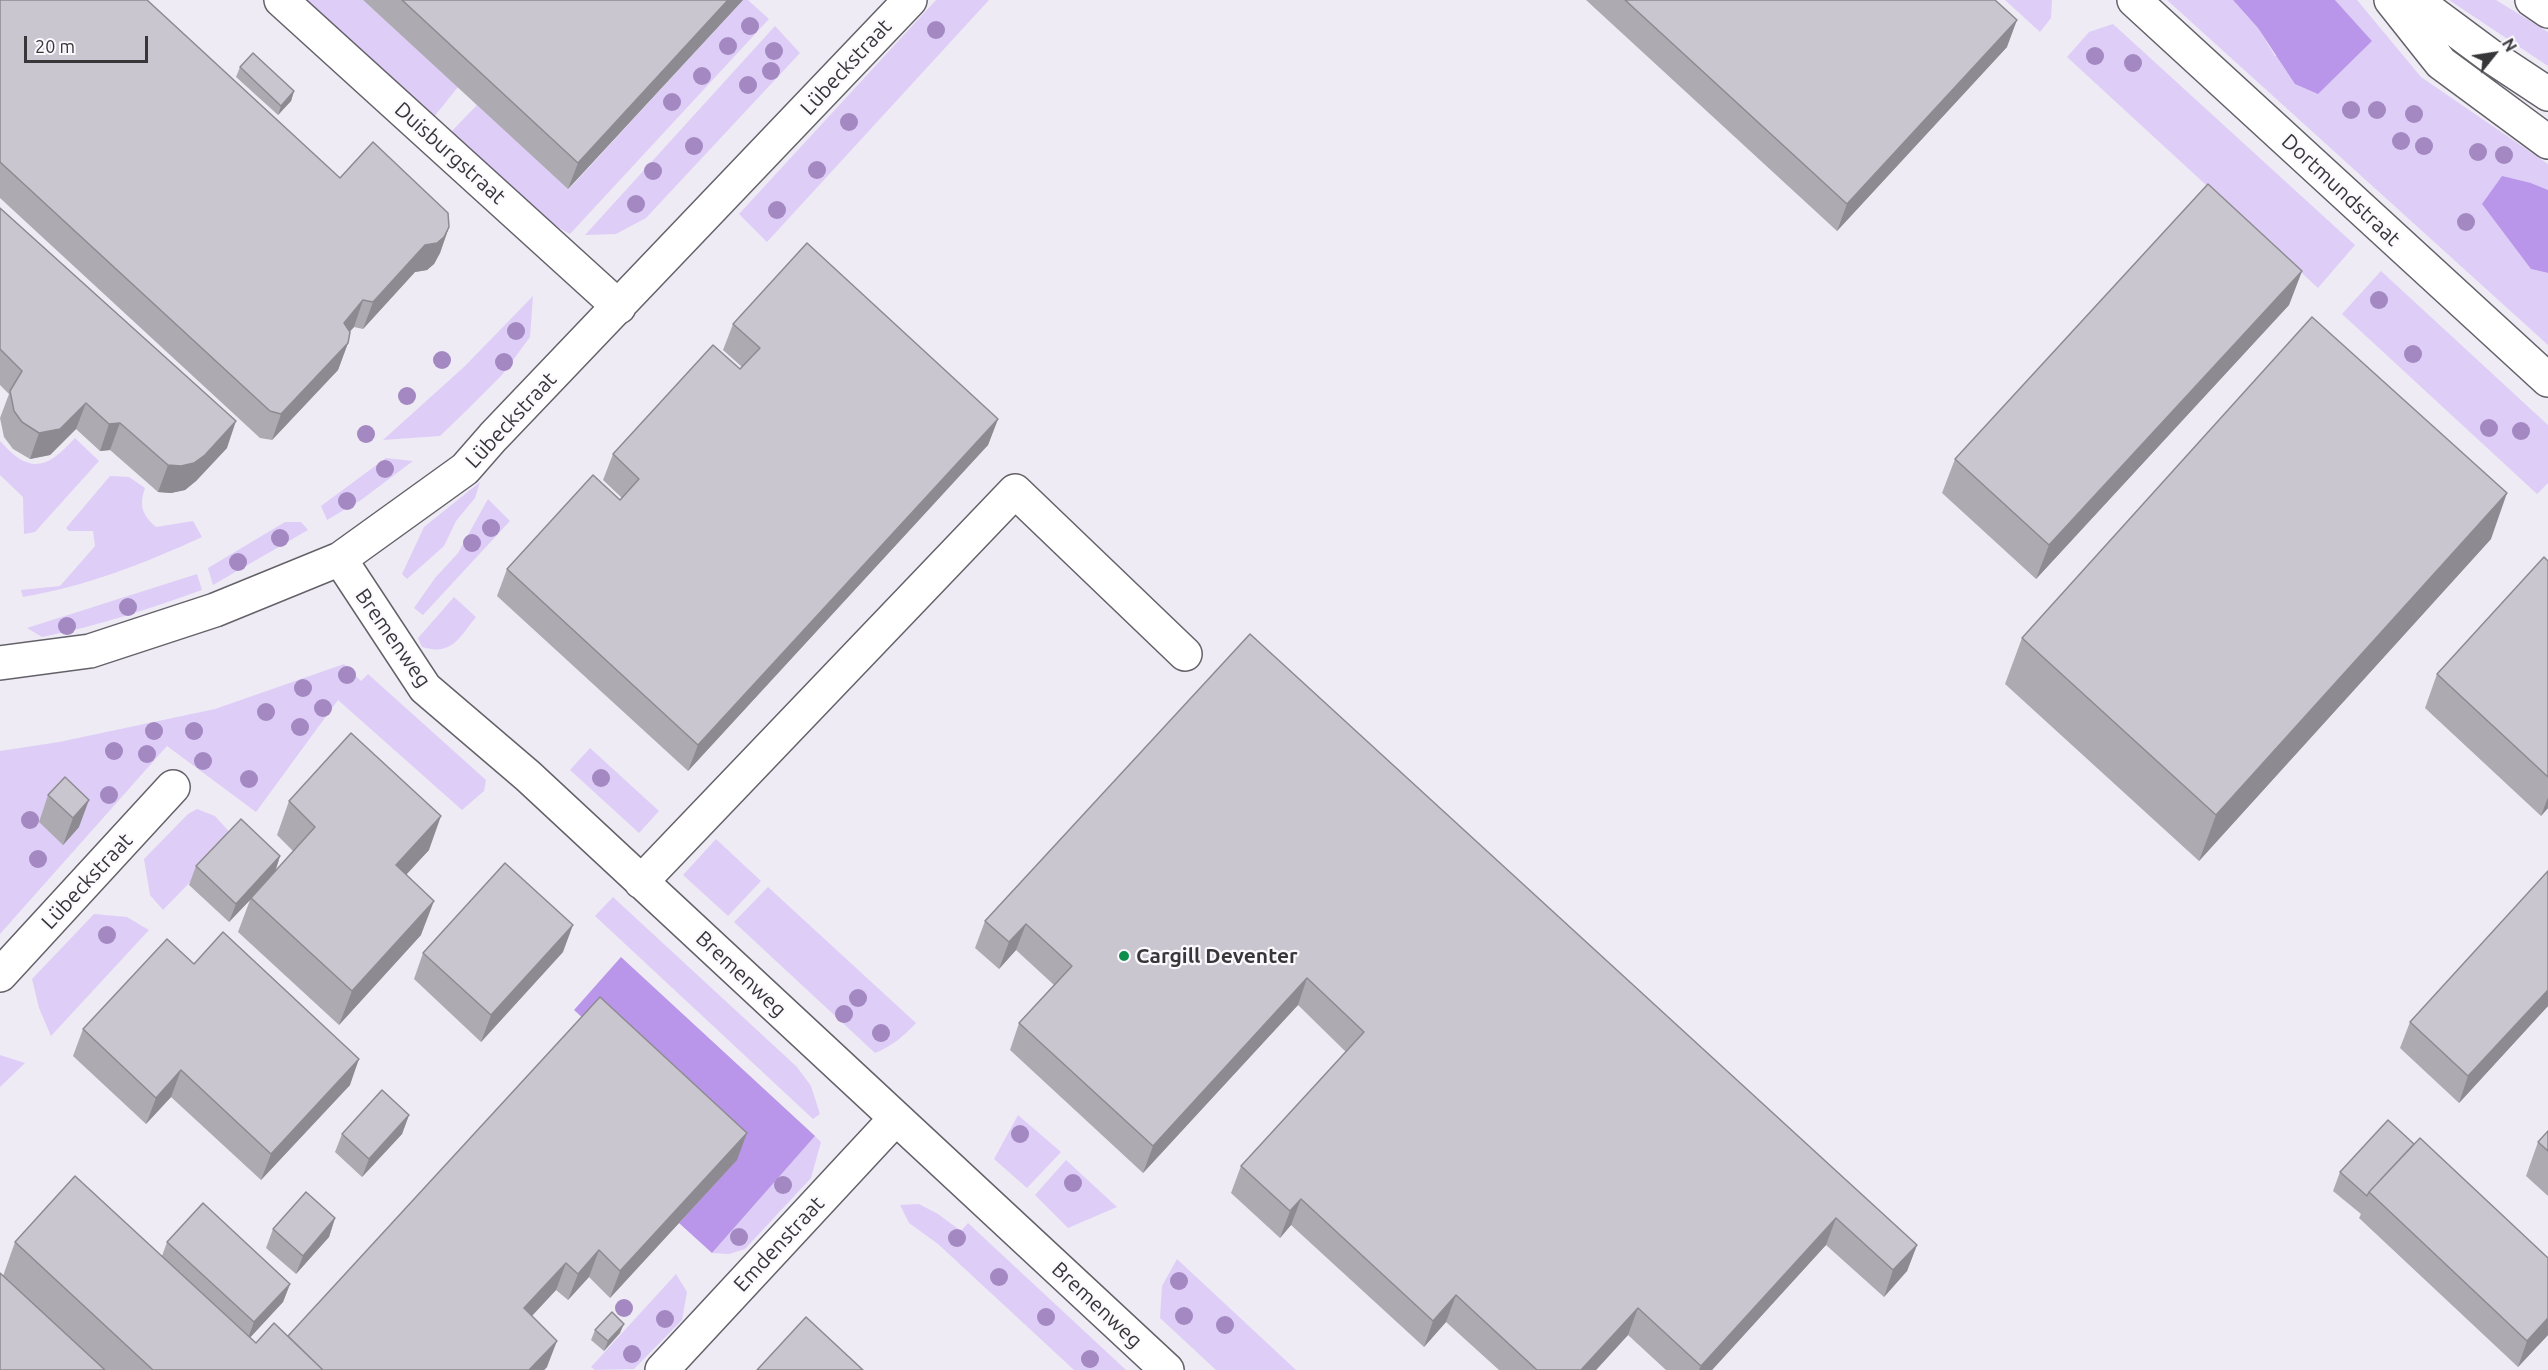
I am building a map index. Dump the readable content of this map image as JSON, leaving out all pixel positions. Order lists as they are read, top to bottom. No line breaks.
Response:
{"streets":{"street":["Lübeckstraat","Duisburgstraat","Dortmundstraat","Bremenweg","Emdenstraat"]},"crossings":[["Lübeckstraat","Duisburgstraat"],["Lübeckstraat","Bremenweg"],["Bremenweg","Emdenstraat"]],"places":["Cargill Deventer"],"scale_bar":"20 m","north":"top right"}
